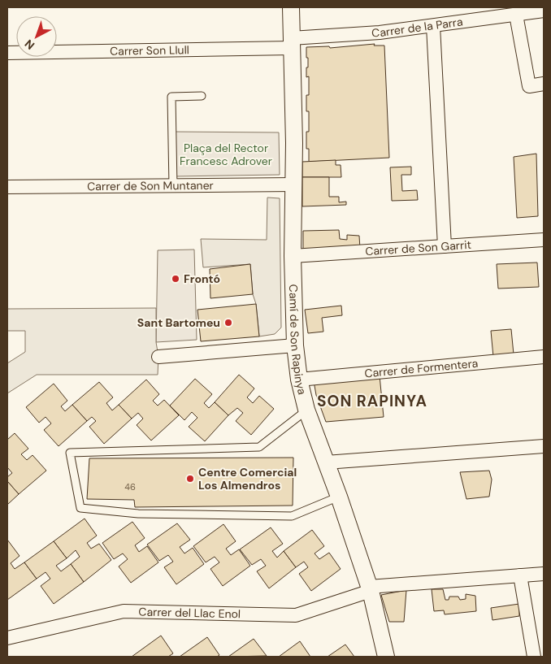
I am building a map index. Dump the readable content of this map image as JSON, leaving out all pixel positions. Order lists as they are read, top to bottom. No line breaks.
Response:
{"streets":{"street":["Carrer de la Parra","Carrer Son Llull","Carrer de Son Muntaner","Carrer de Son Garrit","Camí de Son Rapinya","Carrer de Formentera","Carrer del Llac Enol"]},"crossings":[["Carrer de la Parra","Carrer Son Llull"],["Carrer de la Parra","Camí de Son Rapinya"],["Carrer Son Llull","Camí de Son Rapinya"],["Carrer de Son Muntaner","Camí de Son Rapinya"],["Carrer de Son Garrit","Camí de Son Rapinya"],["Camí de Son Rapinya","Carrer de Formentera"],["Camí de Son Rapinya","Carrer del Llac Enol"]],"districts":["SON RAPINYA"],"parks":["Plaça del Rector Francesc Adrover"],"places":["Frontó","Sant Bartomeu","Centre Comercial Los Almendros"],"house_numbers":["46"],"north":"bottom left"}
